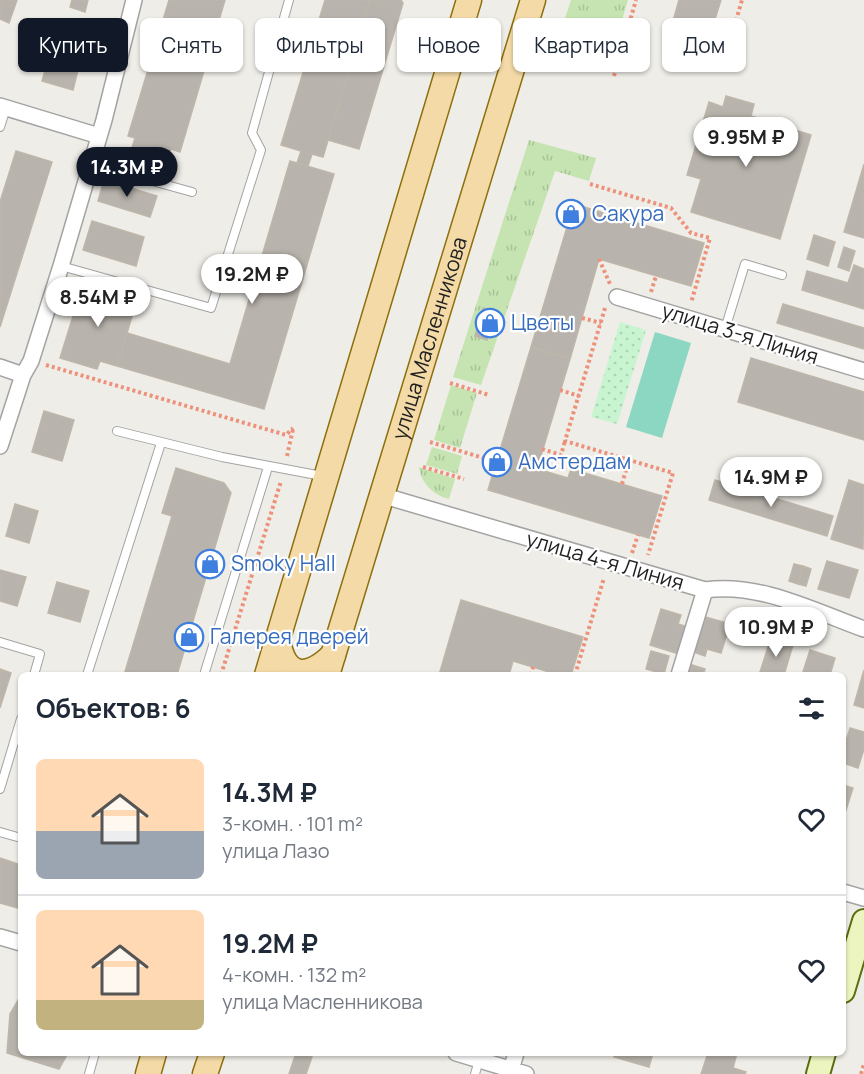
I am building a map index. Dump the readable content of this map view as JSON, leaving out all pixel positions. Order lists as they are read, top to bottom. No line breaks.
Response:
{"streets":{"main road":["улица Масленникова"],"street":["улица 3-я Линия","улица 4-я Линия"]},"crossings":[["улица Масленникова","улица 4-я Линия"]],"places":{"shop":["Сакура","Цветы","Амстердам","Smoky Hall","Галерея дверей"]},"page":{"chip":["Купить","Снять","Фильтры","Новое","Квартира","Дом"],"price":["9.95M ₽","14.3M ₽","19.2M ₽","8.54M ₽","14.9M ₽","10.9M ₽"],"heading":"Объектов: 6","list":[{"name":"14.3M ₽","note":"3-комн. · 101 m² · улица Лазо"},{"name":"19.2M ₽","note":"4-комн. · 132 m² · улица Масленникова"}]}}
